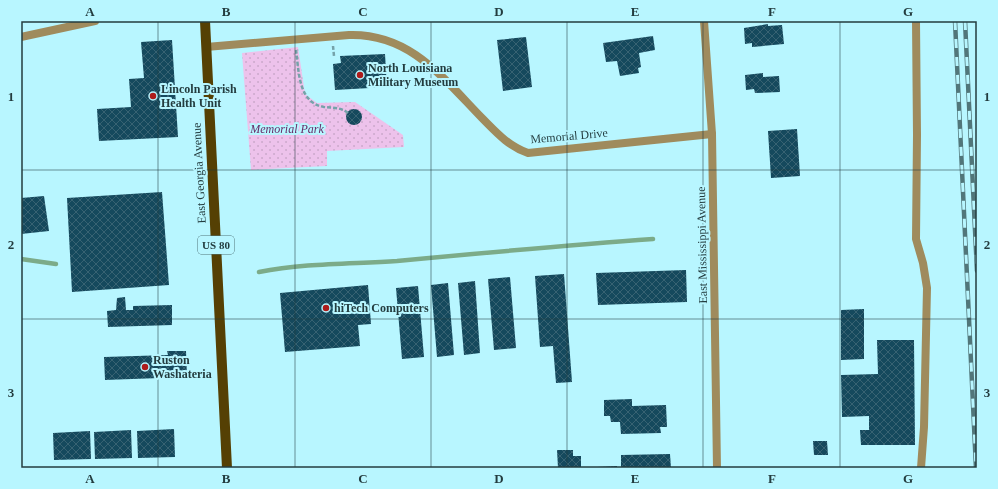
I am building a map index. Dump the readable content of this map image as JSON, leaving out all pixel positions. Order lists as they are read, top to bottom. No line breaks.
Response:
{"streets":{"main road":["East Georgia Avenue","US 80"],"street":["Memorial Drive","East Mississippi Avenue"]},"crossings":[["Memorial Drive","East Georgia Avenue"],["Memorial Drive","East Mississippi Avenue"]],"parks":["Memorial Park"],"places":["North Louisiana Military Museum","Lincoln Parish Health Unit","hiTech Computers","Ruston Washateria"],"grid":{"columns":["A","B","C","D","E","F","G"],"rows":["1","2","3"]}}
